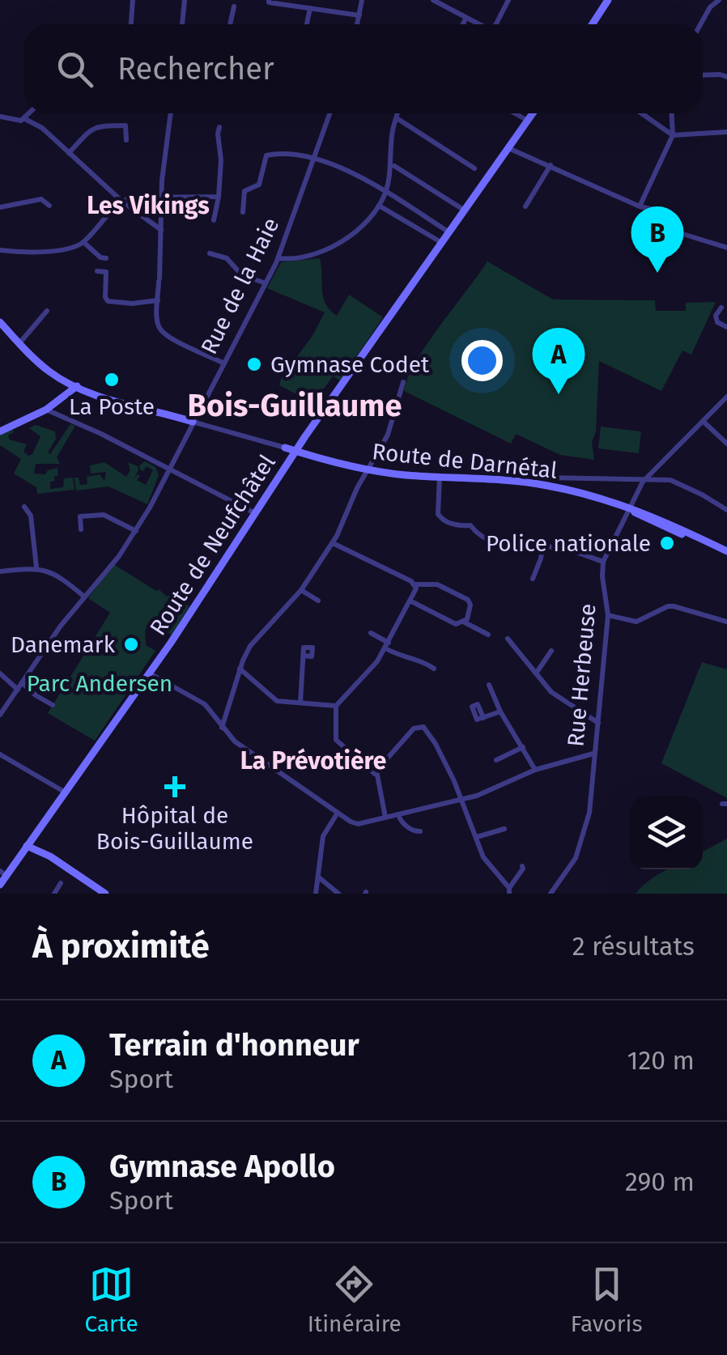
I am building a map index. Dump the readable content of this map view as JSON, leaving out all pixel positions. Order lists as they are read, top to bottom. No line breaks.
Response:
{"streets":{"main road":["Route de Darnétal","Route de Neufchâtel"],"street":["Rue de la Haie","Rue Herbeuse"]},"crossings":[["Route de Darnétal","Route de Neufchâtel"]],"districts":["Les Vikings","Bois-Guillaume","La Prévotière"],"parks":["Parc Andersen"],"places":{"other":["Gymnase Codet","La Poste","Police nationale","Danemark"],"health":["Hôpital de Bois-Guillaume"]},"page":{"search":"Rechercher","pins":["B","A"],"heading":["À proximité","2 résultats"],"list":[{"mark":"A","name":"Terrain d'honneur","note":"Sport","value":"120 m"},{"mark":"B","name":"Gymnase Apollo","note":"Sport","value":"290 m"}],"nav":["Carte","Itinéraire","Favoris"]}}
